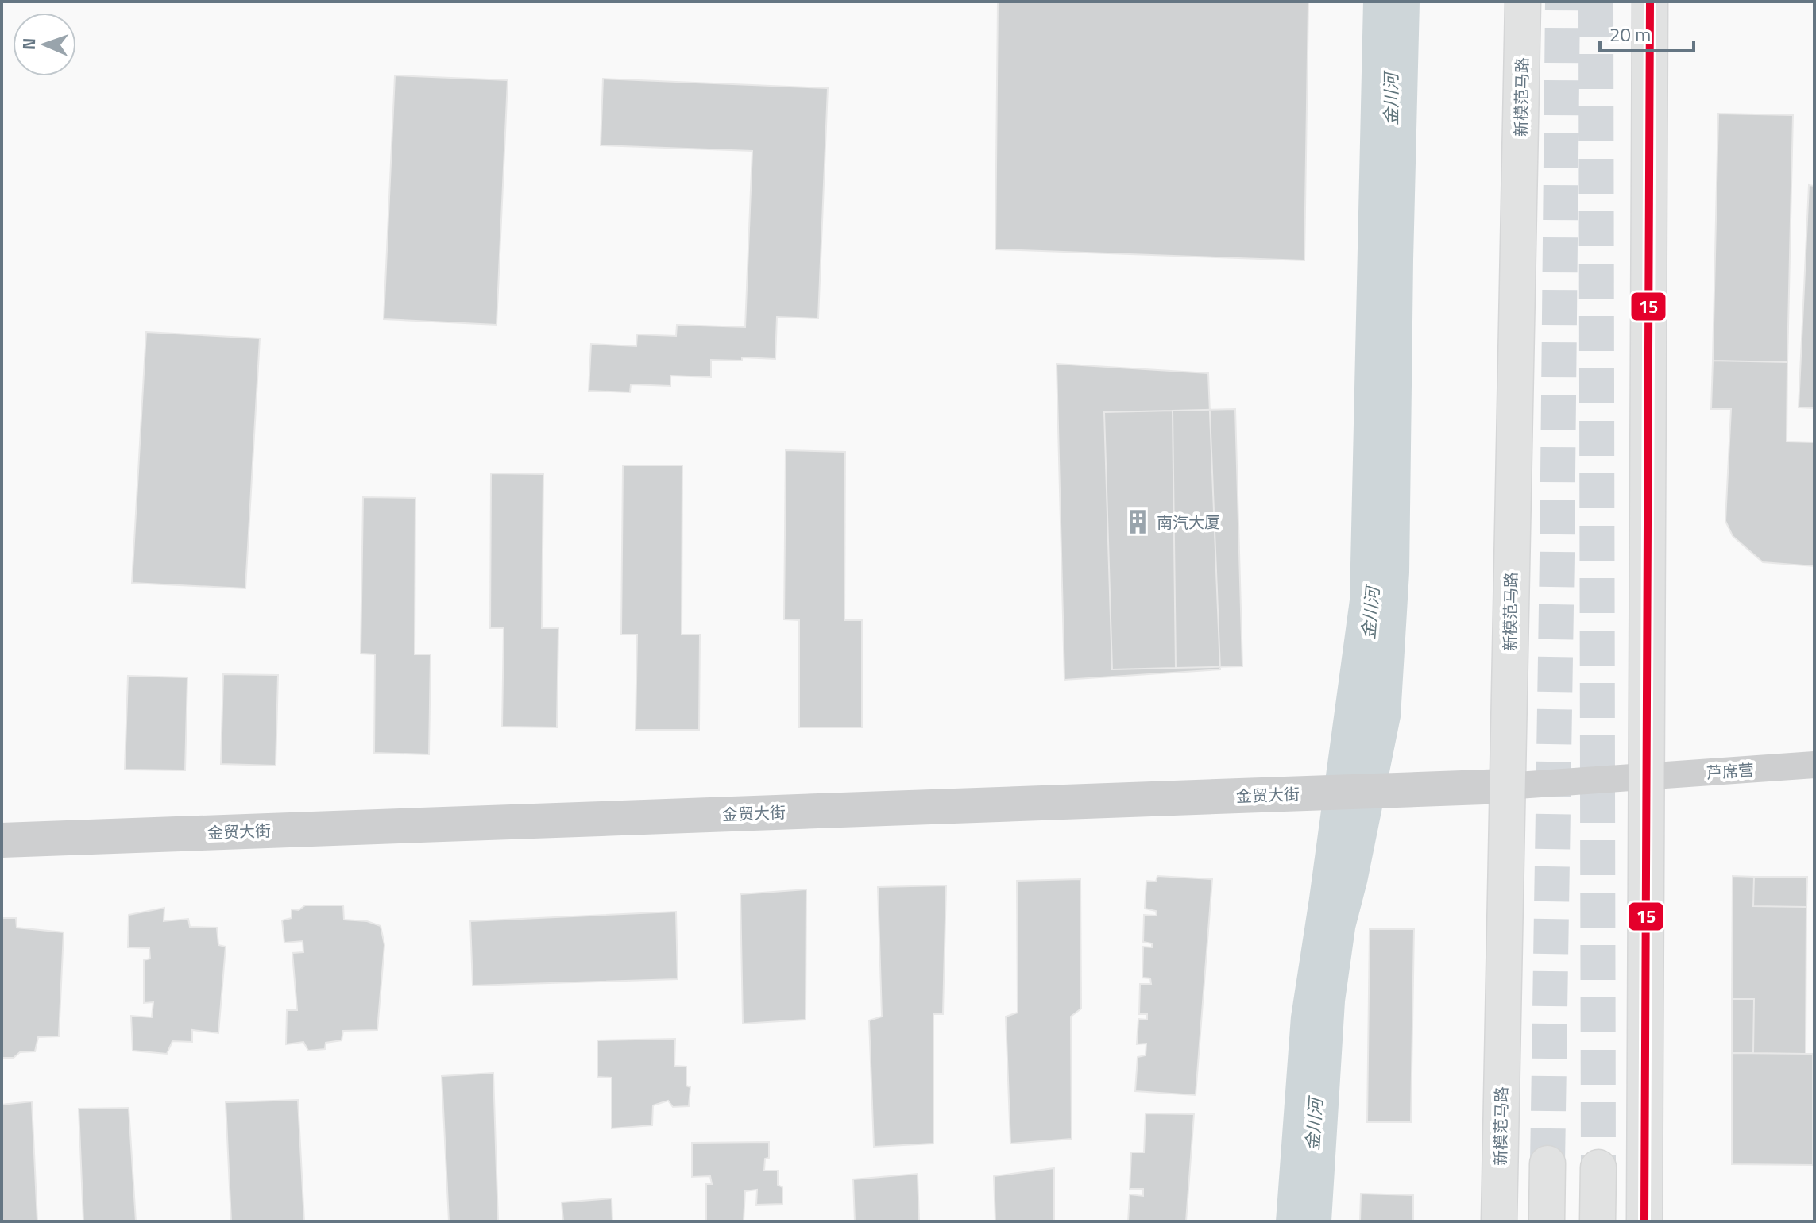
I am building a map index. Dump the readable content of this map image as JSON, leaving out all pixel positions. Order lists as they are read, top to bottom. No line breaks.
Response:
{"streets":{"main road":["新模范马路"],"street":["芦席营","金贸大街"]},"crossings":[["新模范马路","芦席营"],["新模范马路","金贸大街"],["芦席营","金贸大街"]],"water":["金川河"],"places":{"building":["南汽大厦"]},"lines":["transit line 15"],"scale_bar":"20 m","north":"left"}
